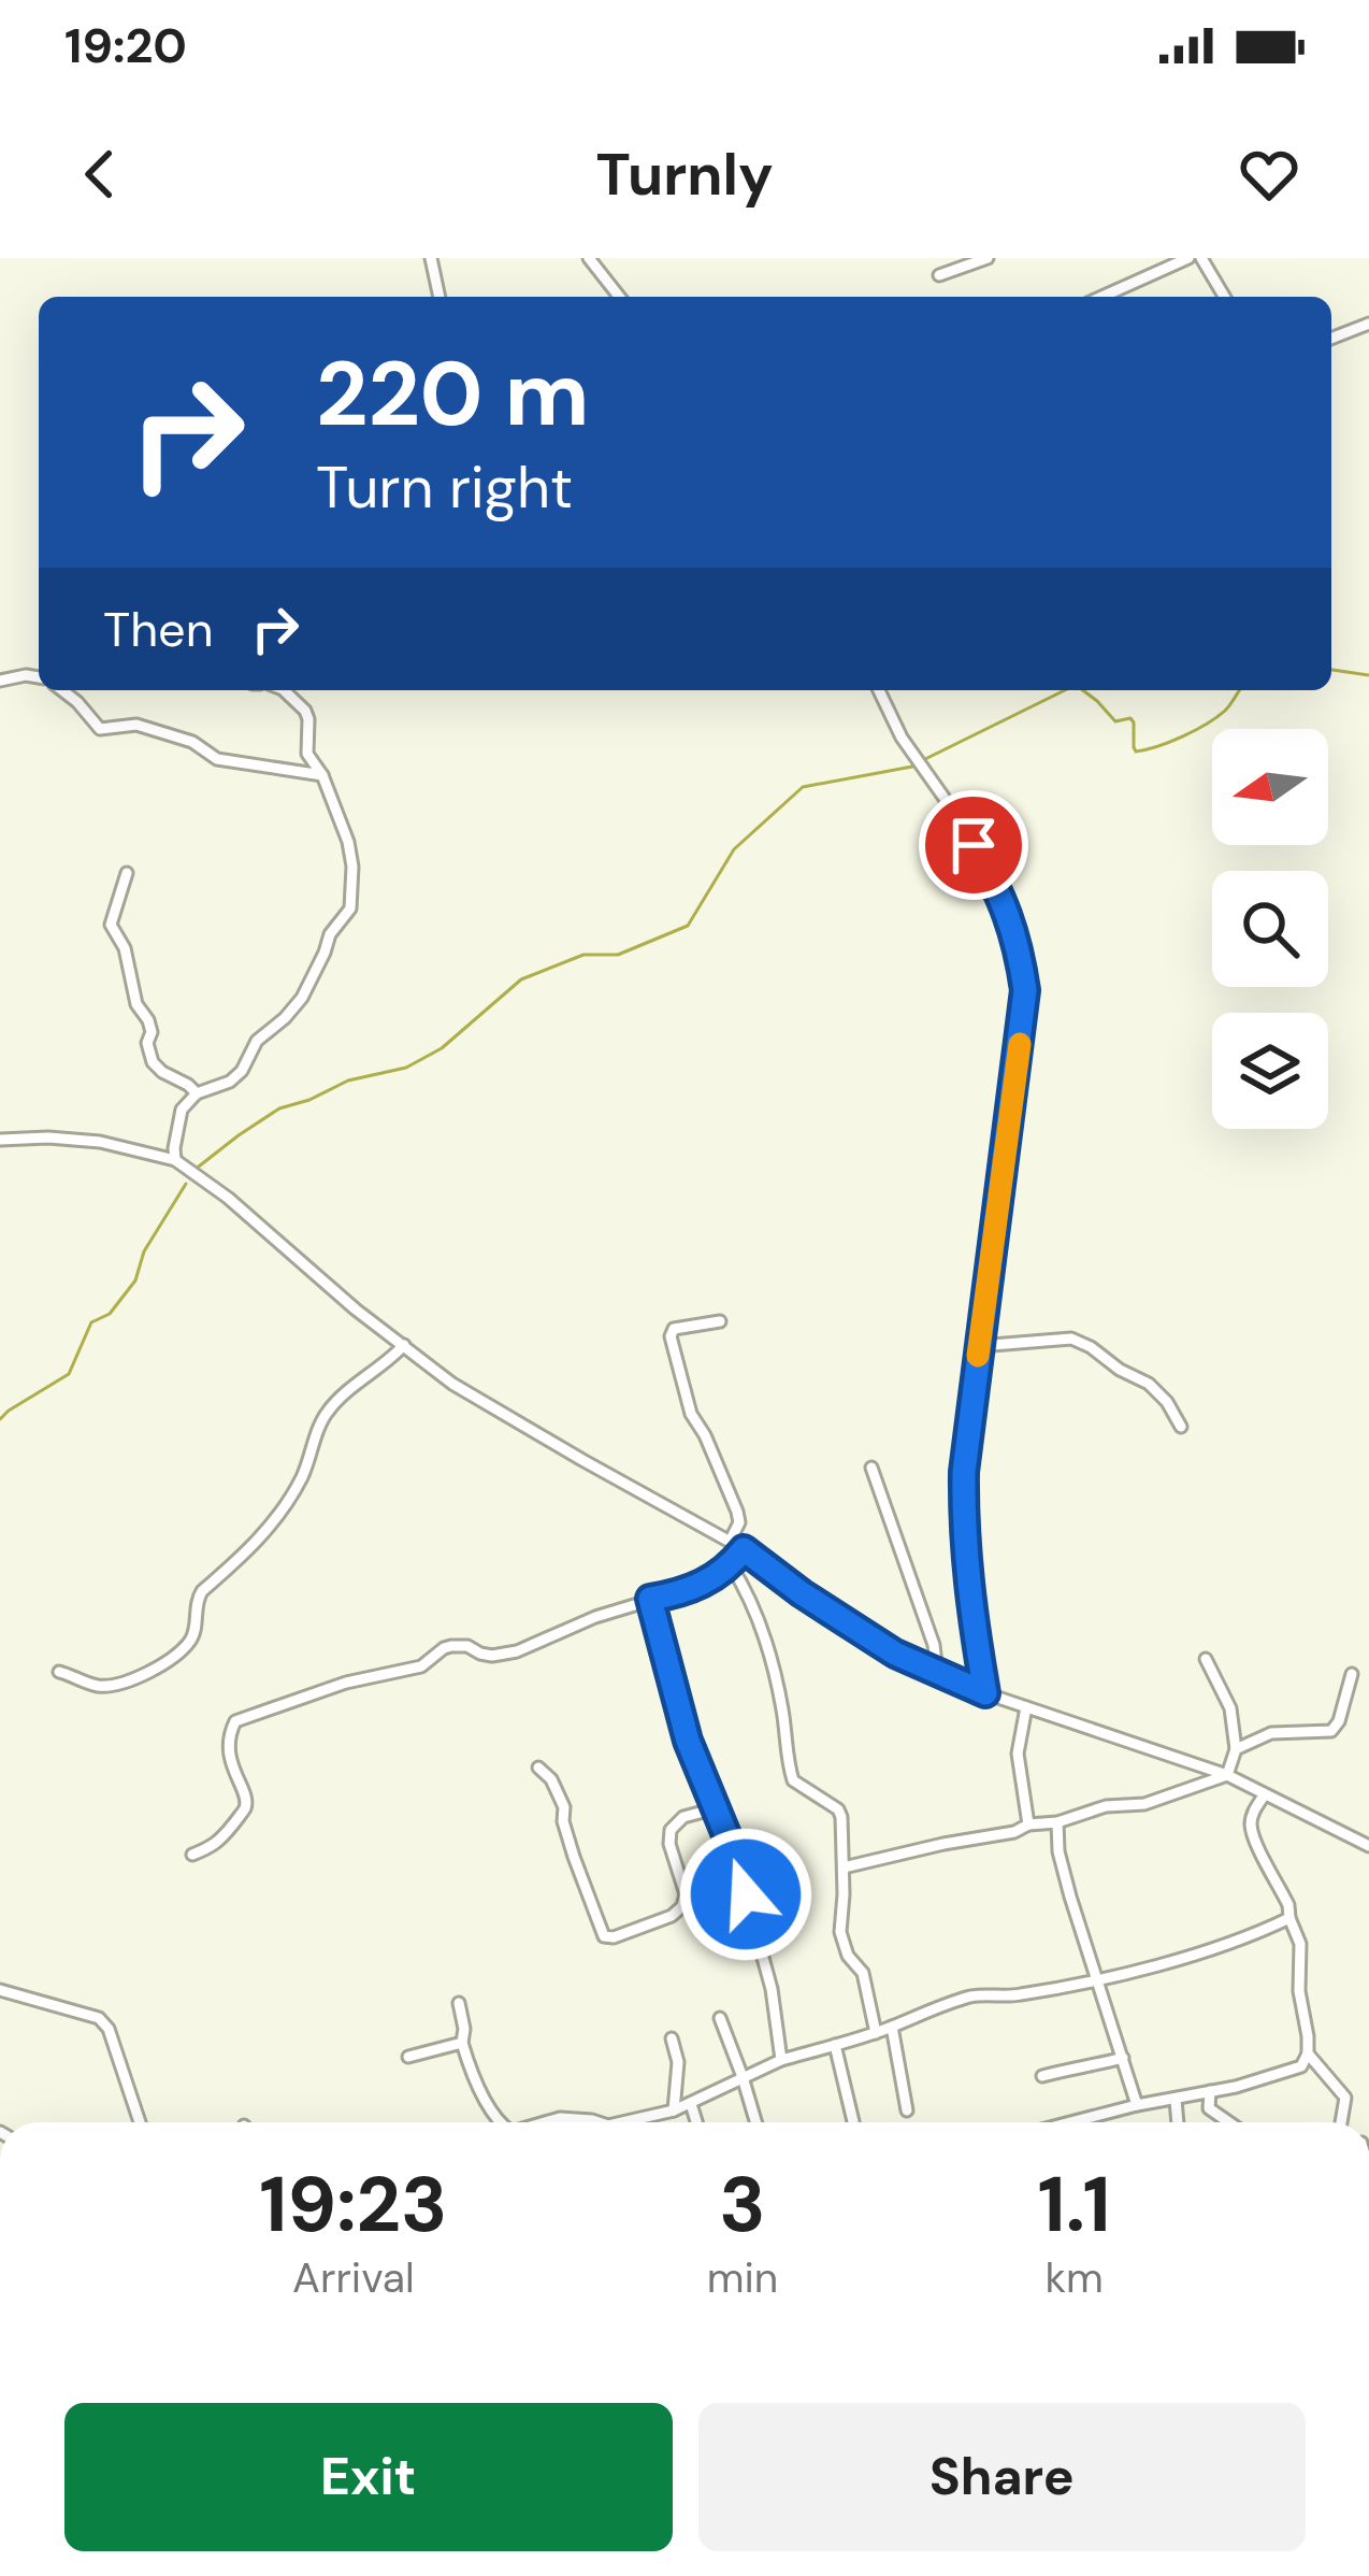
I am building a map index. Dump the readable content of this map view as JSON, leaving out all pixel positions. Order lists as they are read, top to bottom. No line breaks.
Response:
{"north":"left","page":{"status":"19:20","header":"Turnly","turn":["220 m","Turn right"],"then":"Then","eta":["19:23","Arrival","3","min","1.1","km"],"buttons":["Exit","Share"]}}
